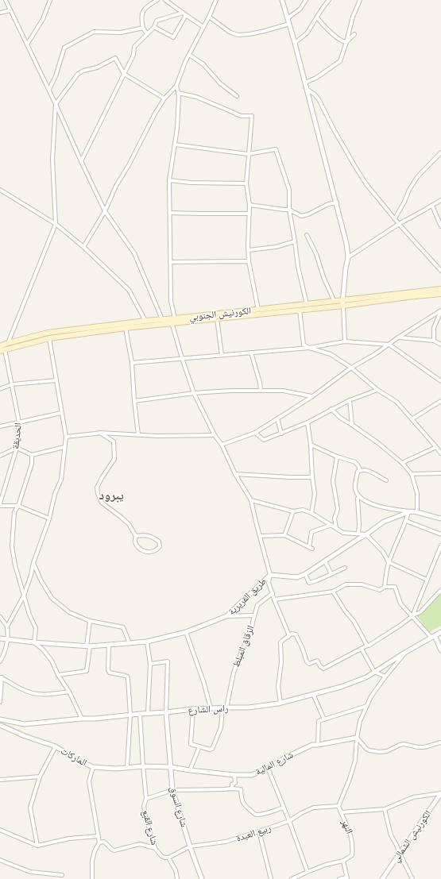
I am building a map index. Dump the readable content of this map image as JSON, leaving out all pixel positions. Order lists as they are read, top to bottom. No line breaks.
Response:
{"streets":{"main road":["الكورنيش الجنوبي"],"street":["الحديقة","طريق القريرية","الزقاق المبلط","راس الشارع","الماركات","شارع المالية","شارع السوق","النهر","شارع القبع","ربيع العبدة","الكورنيش الشمالي"]},"crossings":[["الكورنيش الجنوبي","الحديقة"],["الزقاق المبلط","راس الشارع"],["راس الشارع","شارع السوق"],["راس الشارع","شارع القبع"],["الماركات","شارع المالية"],["الماركات","شارع السوق"],["الماركات","شارع القبع"],["شارع المالية","شارع السوق"],["شارع السوق","ربيع العبدة"],["النهر","ربيع العبدة"],["شارع القبع","ربيع العبدة"]],"districts":["يبرود"]}
